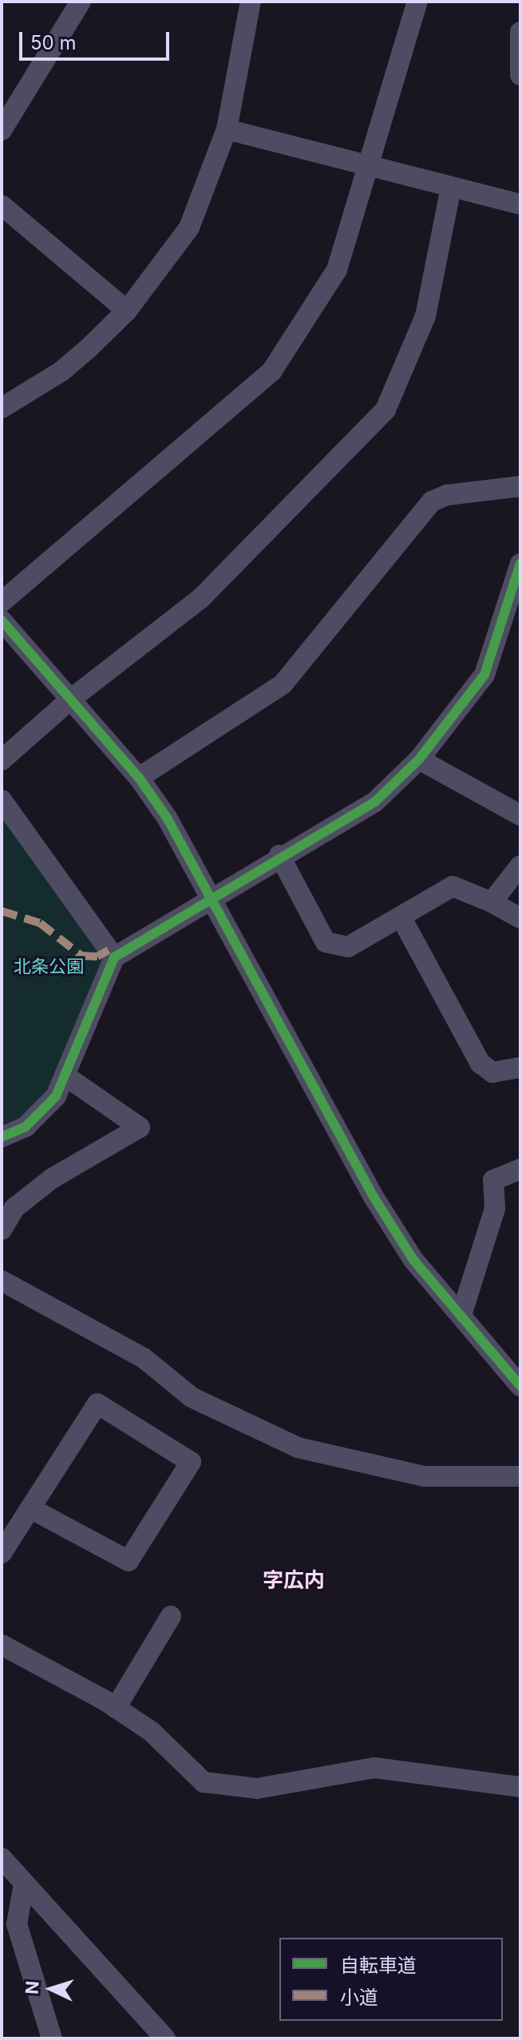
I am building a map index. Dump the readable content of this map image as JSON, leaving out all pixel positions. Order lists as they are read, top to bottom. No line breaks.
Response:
{"districts":["字広内"],"parks":["北条公園"],"legend":["自転車道","小道"],"scale_bar":"50 m","north":"left"}
